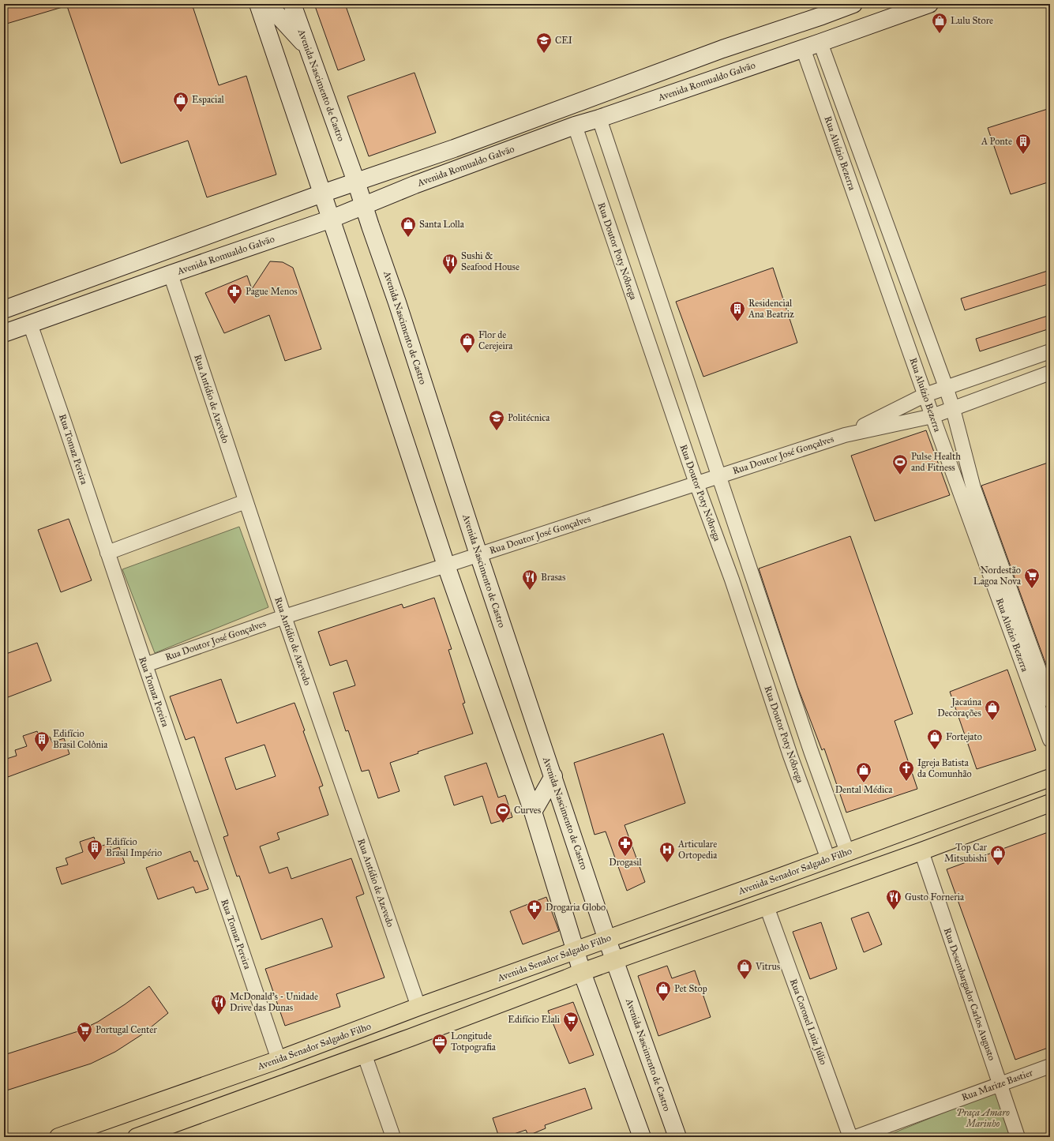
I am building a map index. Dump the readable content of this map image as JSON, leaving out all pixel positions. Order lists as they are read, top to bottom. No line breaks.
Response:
{"streets":{"highway":["Avenida Senador Salgado Filho"],"main road":["Avenida Romualdo Galvão","Avenida Nascimento de Castro"],"street":["Rua Aluízio Bezerra","Rua Doutor Poty Nóbrega","Rua Antídio de Azevedo","Rua Tomaz Pereira","Rua Doutor José Gonçalves","Rua Desembargador Carlos Augusto","Rua Coronel Luiz Júlio","Rua Marize Bastier"]},"crossings":[["Avenida Romualdo Galvão","Avenida Nascimento de Castro"],["Avenida Romualdo Galvão","Rua Aluízio Bezerra"],["Avenida Romualdo Galvão","Rua Doutor Poty Nóbrega"],["Avenida Romualdo Galvão","Rua Antídio de Azevedo"],["Avenida Romualdo Galvão","Rua Tomaz Pereira"],["Avenida Nascimento de Castro","Rua Doutor José Gonçalves"],["Avenida Nascimento de Castro","Avenida Senador Salgado Filho"],["Rua Aluízio Bezerra","Rua Doutor José Gonçalves"],["Rua Doutor Poty Nóbrega","Rua Doutor José Gonçalves"],["Rua Doutor Poty Nóbrega","Avenida Senador Salgado Filho"],["Rua Antídio de Azevedo","Rua Doutor José Gonçalves"],["Rua Antídio de Azevedo","Avenida Senador Salgado Filho"],["Rua Tomaz Pereira","Rua Doutor José Gonçalves"],["Rua Tomaz Pereira","Avenida Senador Salgado Filho"],["Rua Desembargador Carlos Augusto","Rua Marize Bastier"]],"parks":["Praça Amaro Marinho"],"places":{"shop":["Lulu Store","Espacial","Santa Lolla","Flor de Cerejeira","Jacaúna Decorações","Fortejato","Dental Médica","Top Car Mitsubishi","Vitrus","Pet Stop"],"school or university":["CEI","Politécnica"],"building":["A Ponte","Residencial Ana Beatriz","Edifício Brasil Colônia","Edifício Brasil Império"],"restaurant":["Sushi & Seafood House","Brasas","Gusto Forneria","McDonald's - Unidade Drive das Dunas"],"pharmacy":["Pague Menos","Drogasil","Drogaria Globo"],"sports":["Pulse Health and Fitness","Curves"],"supermarket":["Nordestão Lagoa Nova","Edifício Elali","Portugal Center"],"church":["Igreja Batista da Comunhão"],"hospital":["Articulare Ortopedia"],"office":["Longitude Totpografia"]}}
